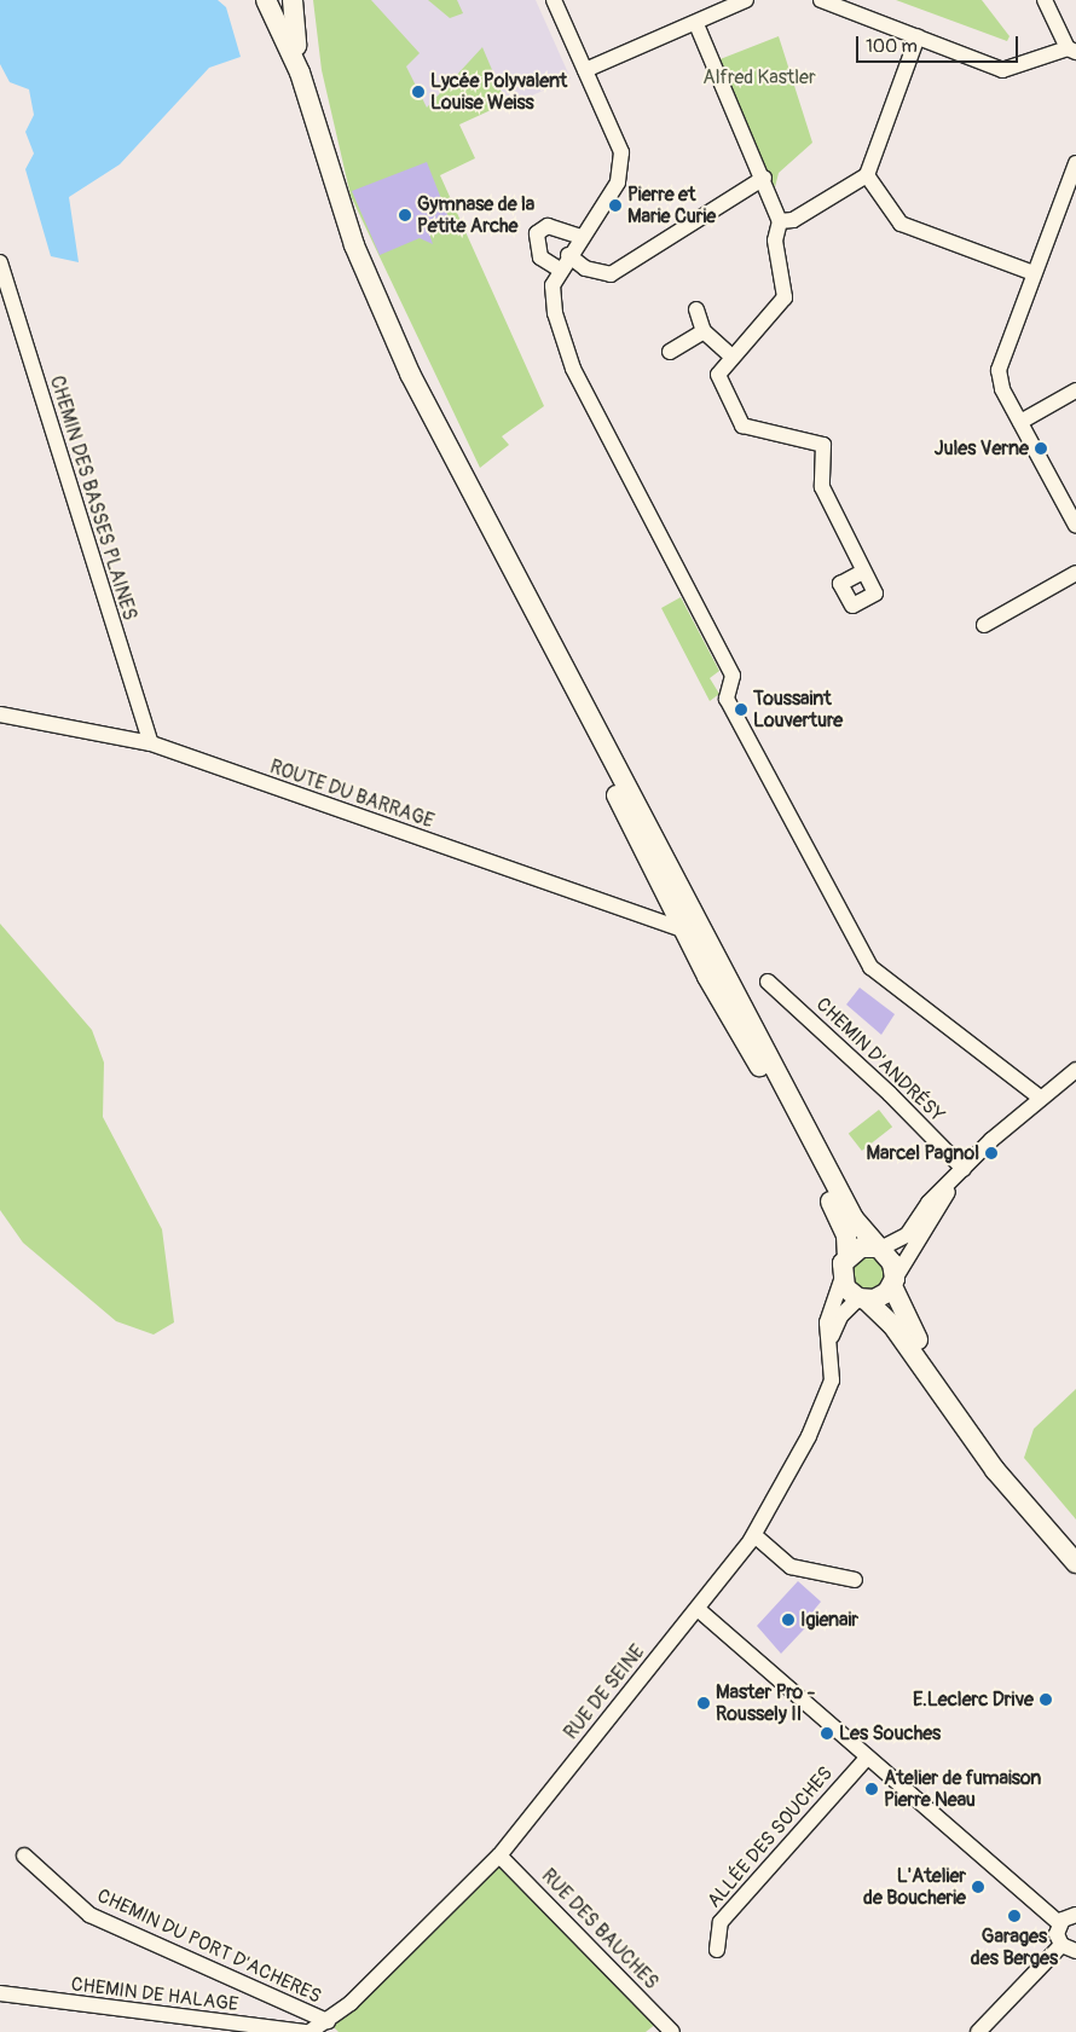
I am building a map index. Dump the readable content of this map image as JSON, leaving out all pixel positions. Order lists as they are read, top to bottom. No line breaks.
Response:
{"streets":{"street":["CHEMIN DES BASSES PLAINES","ROUTE DU BARRAGE","CHEMIN D'ANDRÉSY","RUE DE SEINE","ALLÉE DES SOUCHES","RUE DES BAUCHES","CHEMIN DU PORT D'ACHERES","CHEMIN DE HALAGE"]},"crossings":[["CHEMIN DES BASSES PLAINES","ROUTE DU BARRAGE"],["RUE DE SEINE","RUE DES BAUCHES"],["RUE DE SEINE","CHEMIN DU PORT D'ACHERES"]],"parks":["Alfred Kastler"],"places":["Lycée Polyvalent Louise Weiss","Pierre et Marie Curie","Gymnase de la Petite Arche","Jules Verne","Toussaint Louverture","Marcel Pagnol","Igienair","E.Leclerc Drive","Master Pro - Roussely II","Les Souches","Atelier de fumaison Pierre Neau","L'Atelier de Boucherie","Garages des Berges"],"scale_bar":"100 m"}
